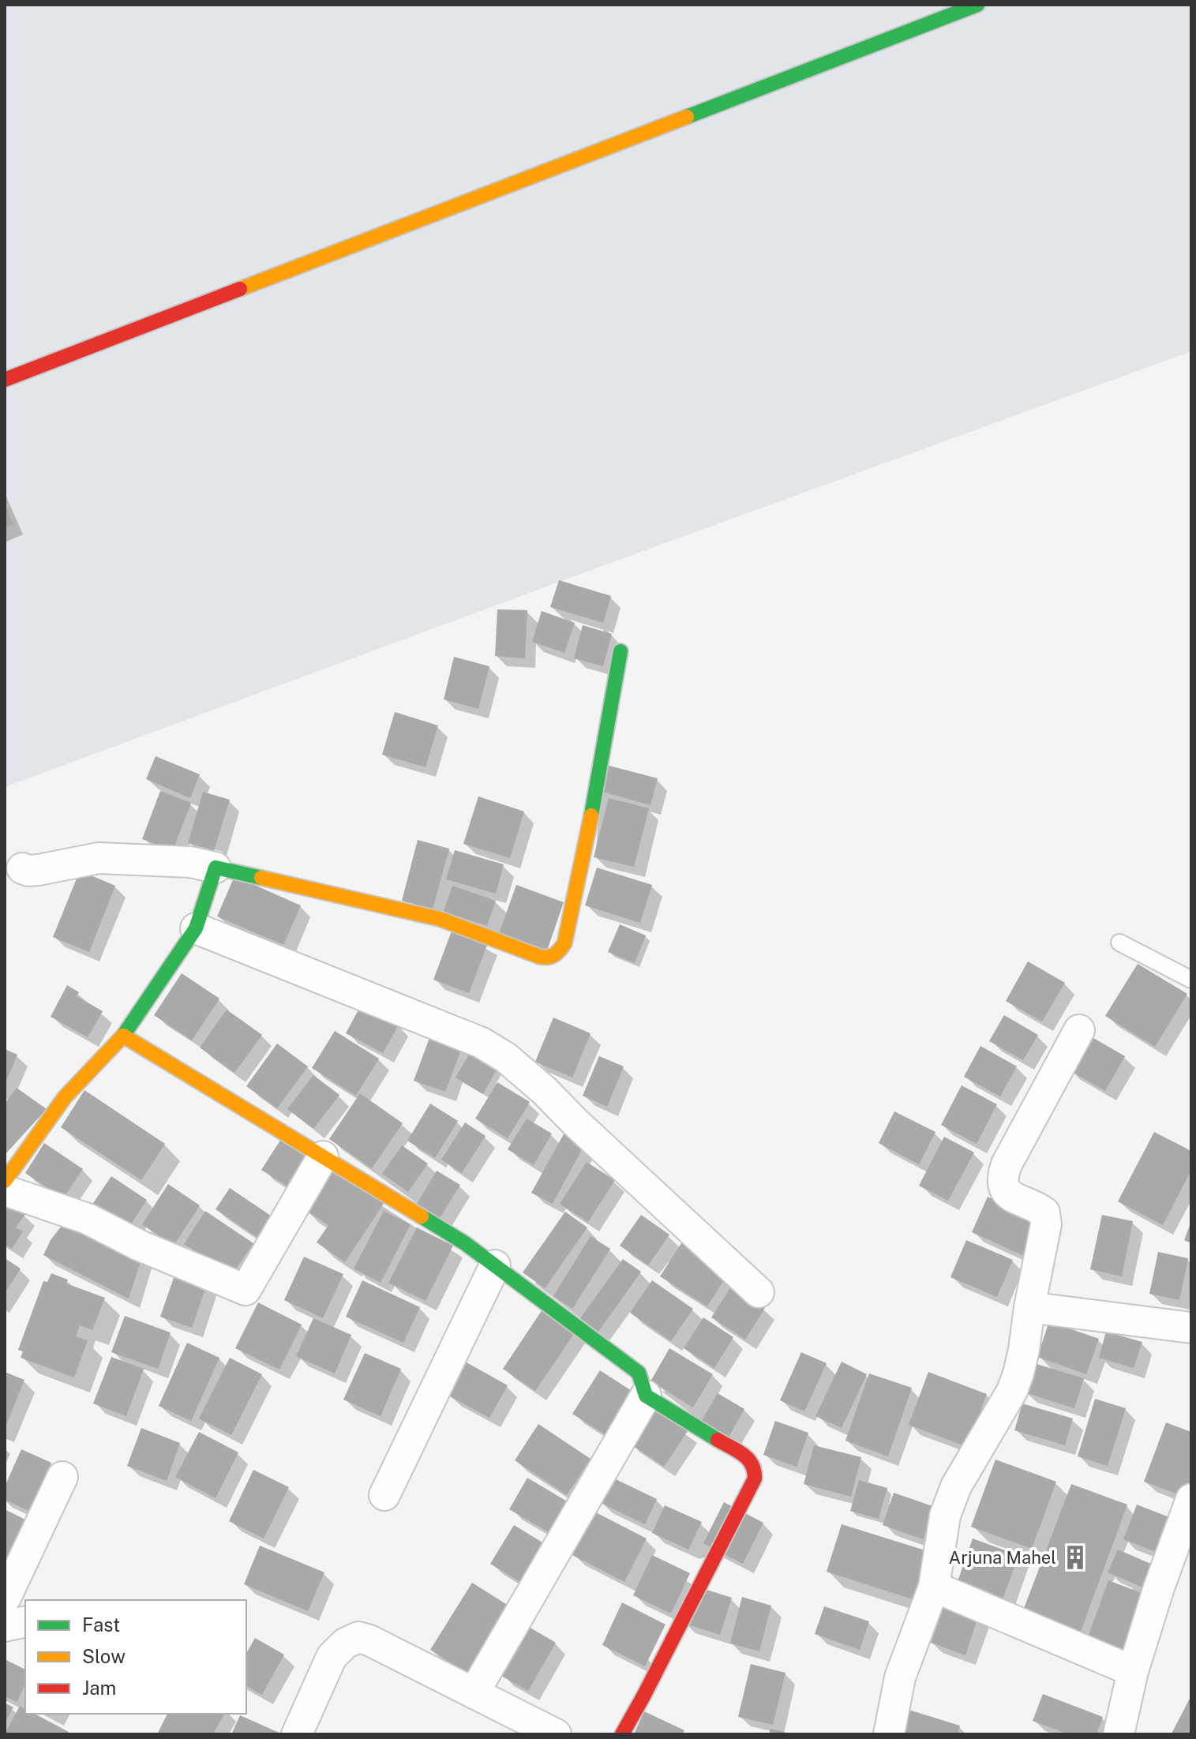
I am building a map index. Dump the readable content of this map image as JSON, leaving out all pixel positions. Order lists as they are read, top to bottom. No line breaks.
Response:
{"places":{"building":["Arjuna Mahel"]},"legend":["Fast","Slow","Jam"]}
